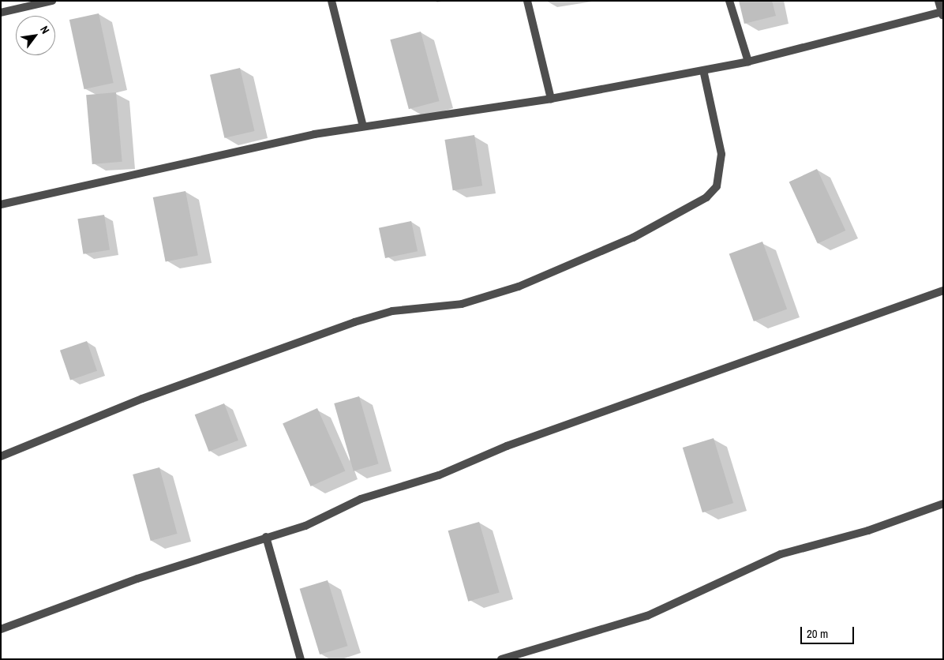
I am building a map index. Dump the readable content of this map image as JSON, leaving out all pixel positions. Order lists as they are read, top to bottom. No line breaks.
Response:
{"scale_bar":"20 m","north":"top right"}
